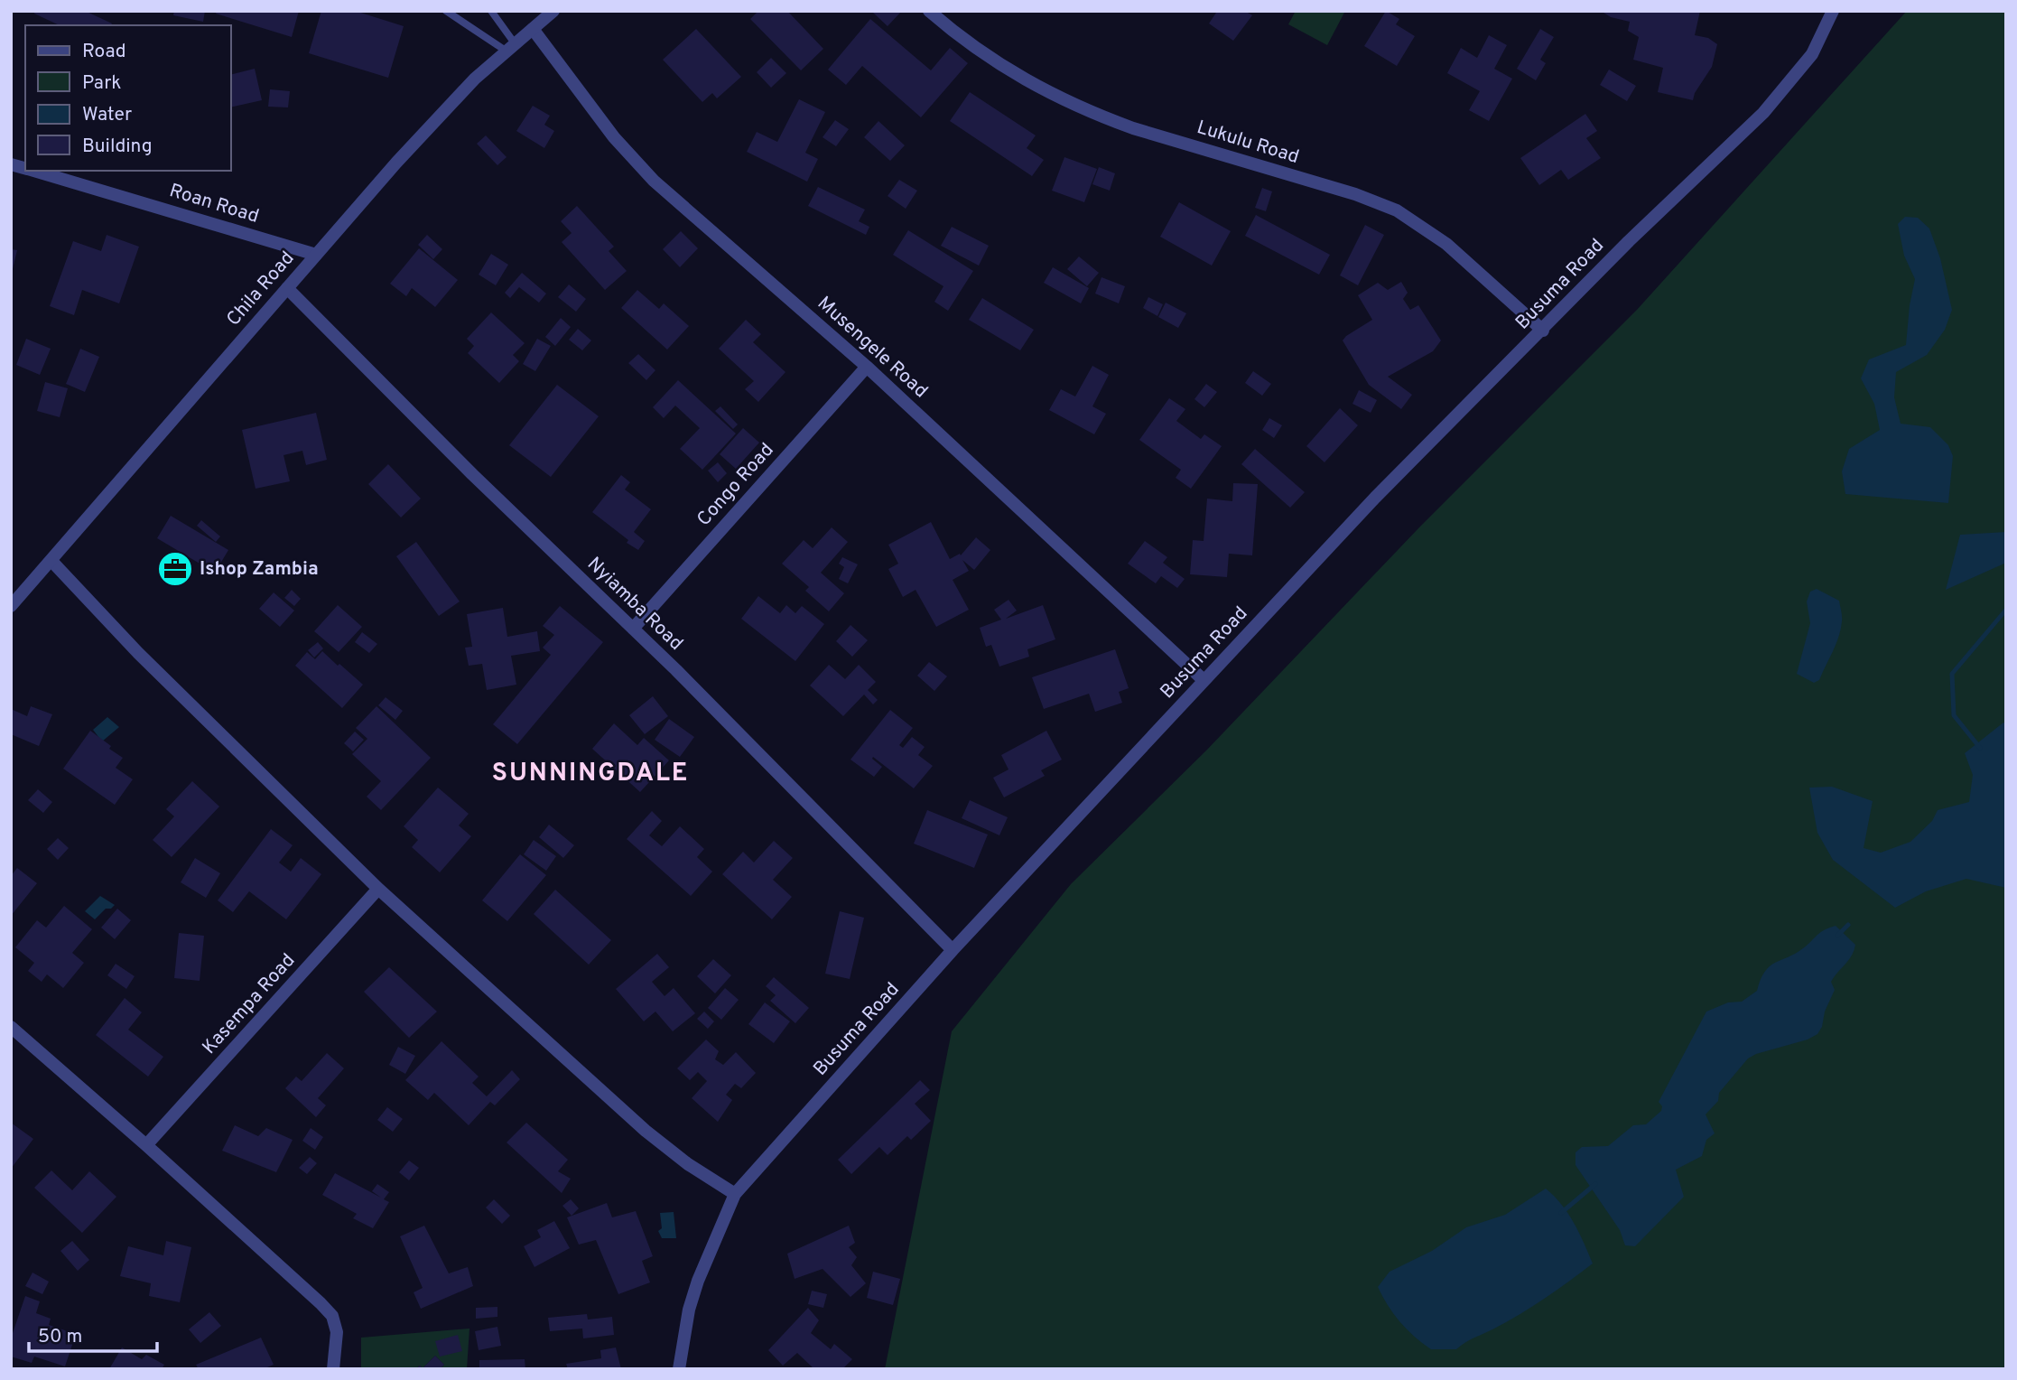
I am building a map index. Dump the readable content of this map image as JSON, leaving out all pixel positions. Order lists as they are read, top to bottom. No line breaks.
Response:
{"streets":{"street":["Lukulu Road","Roan Road","Busuma Road","Chila Road","Musengele Road","Congo Road","Nyiamba Road","Kasempa Road"]},"crossings":[["Lukulu Road","Busuma Road"],["Roan Road","Chila Road"],["Busuma Road","Musengele Road"],["Busuma Road","Nyiamba Road"],["Chila Road","Musengele Road"],["Chila Road","Nyiamba Road"],["Musengele Road","Congo Road"],["Congo Road","Nyiamba Road"]],"districts":["SUNNINGDALE"],"places":{"office":["Ishop Zambia"]},"legend":["Road","Park","Water","Building"],"scale_bar":"50 m"}
